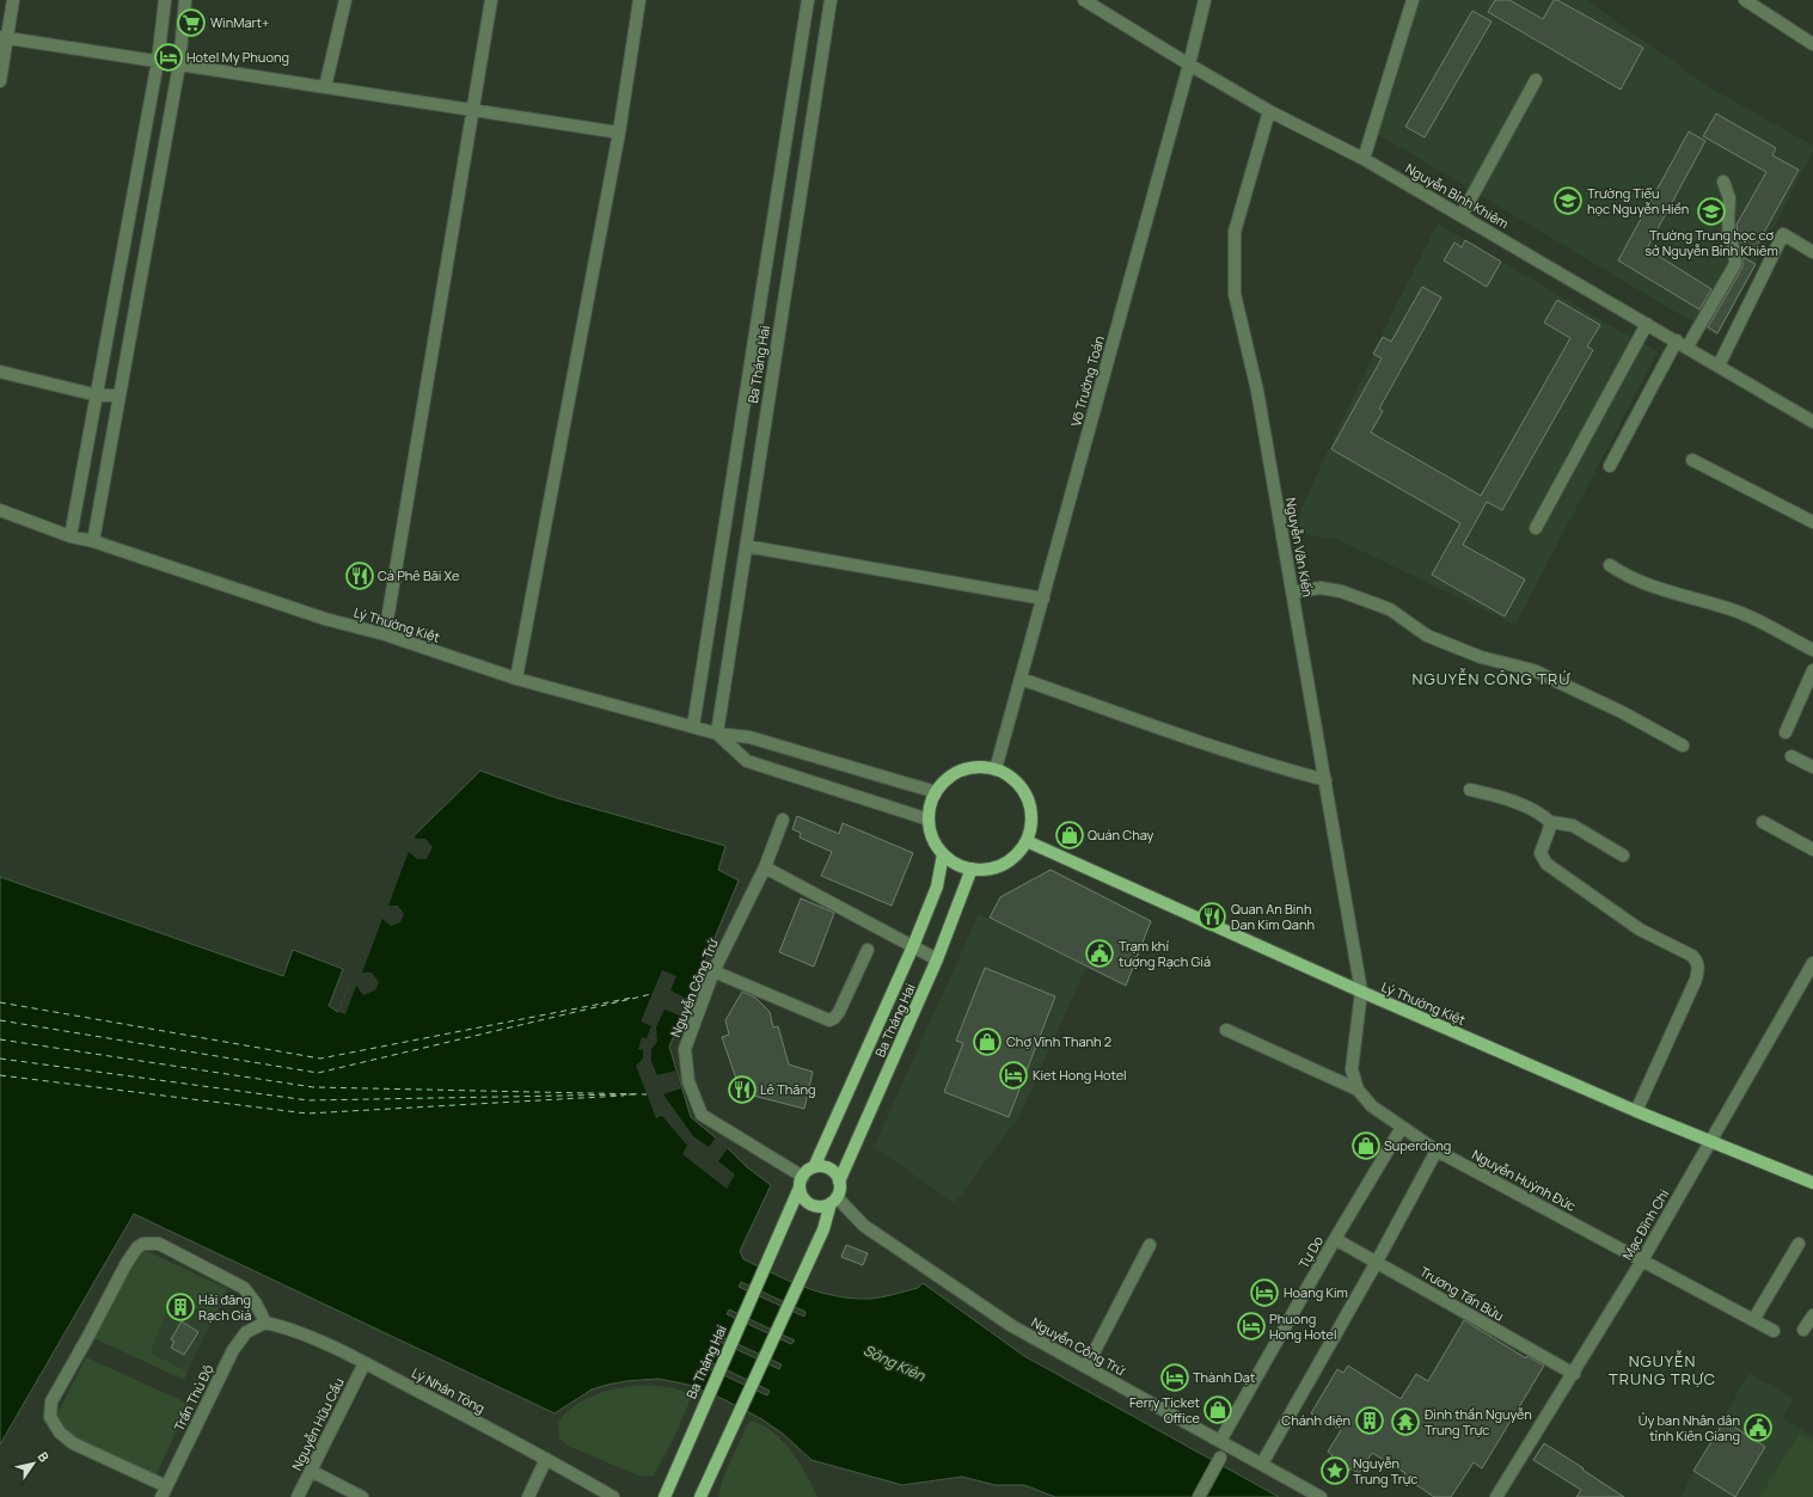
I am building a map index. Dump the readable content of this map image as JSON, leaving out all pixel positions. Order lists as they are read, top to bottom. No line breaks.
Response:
{"streets":{"main road":["Ba Tháng Hai","Lý Thường Kiệt"],"street":["Nguyễn Bỉnh Khiêm","Võ Trường Toản","Nguyễn Văn Kiến","Nguyễn Công Trứ","Nguyễn Huỳnh Đức","Mạc Đĩnh Chi","Tự Do","Trương Tấn Bửu","Lý Nhân Tông","Trần Thủ Độ","Nguyễn Hữu Cầu"]},"crossings":[["Nguyễn Bỉnh Khiêm","Võ Trường Toản"],["Nguyễn Bỉnh Khiêm","Nguyễn Văn Kiến"],["Ba Tháng Hai","Võ Trường Toản"],["Ba Tháng Hai","Lý Thường Kiệt"],["Ba Tháng Hai","Nguyễn Công Trứ"],["Võ Trường Toản","Lý Thường Kiệt"],["Nguyễn Văn Kiến","Lý Thường Kiệt"],["Nguyễn Văn Kiến","Nguyễn Huỳnh Đức"],["Lý Thường Kiệt","Nguyễn Huỳnh Đức"],["Lý Thường Kiệt","Mạc Đĩnh Chi"],["Nguyễn Công Trứ","Tự Do"],["Nguyễn Huỳnh Đức","Mạc Đĩnh Chi"],["Nguyễn Huỳnh Đức","Tự Do"],["Mạc Đĩnh Chi","Trương Tấn Bửu"],["Tự Do","Trương Tấn Bửu"],["Lý Nhân Tông","Trần Thủ Độ"],["Lý Nhân Tông","Nguyễn Hữu Cầu"]],"districts":["NGUYỄN CÔNG TRỨ","NGUYỄN TRUNG TRỰC"],"water":["Sông Kiên"],"places":{"supermarket":["WinMart+"],"hotel":["Hotel My Phuong","Kiet Hong Hotel","Hoang Kim","Phuong Hong Hotel","Thành Dạt"],"school or university":["Trường Tiểu học Nguyễn Hiền","Trường Trung học cơ sở Nguyễn Bỉnh Khiêm"],"restaurant":["Cà Phê Bãi Xe","Quan An Binh Dan Kim Qanh","Lê Thāng"],"shop":["Quán Chay","Chợ Vĩnh Thanh 2","Superdong","Ferry Ticket Office"],"public building":["Trạm khí tượng Rạch Giá","Ủy ban Nhân dân tỉnh Kiên Giang"],"building":["Hải đăng Rạch Giá","Chánh điện"],"temple":["Đình thần Nguyễn Trung Trực"],"place":["Nguyễn Trung Trực"]},"north":"top right"}
